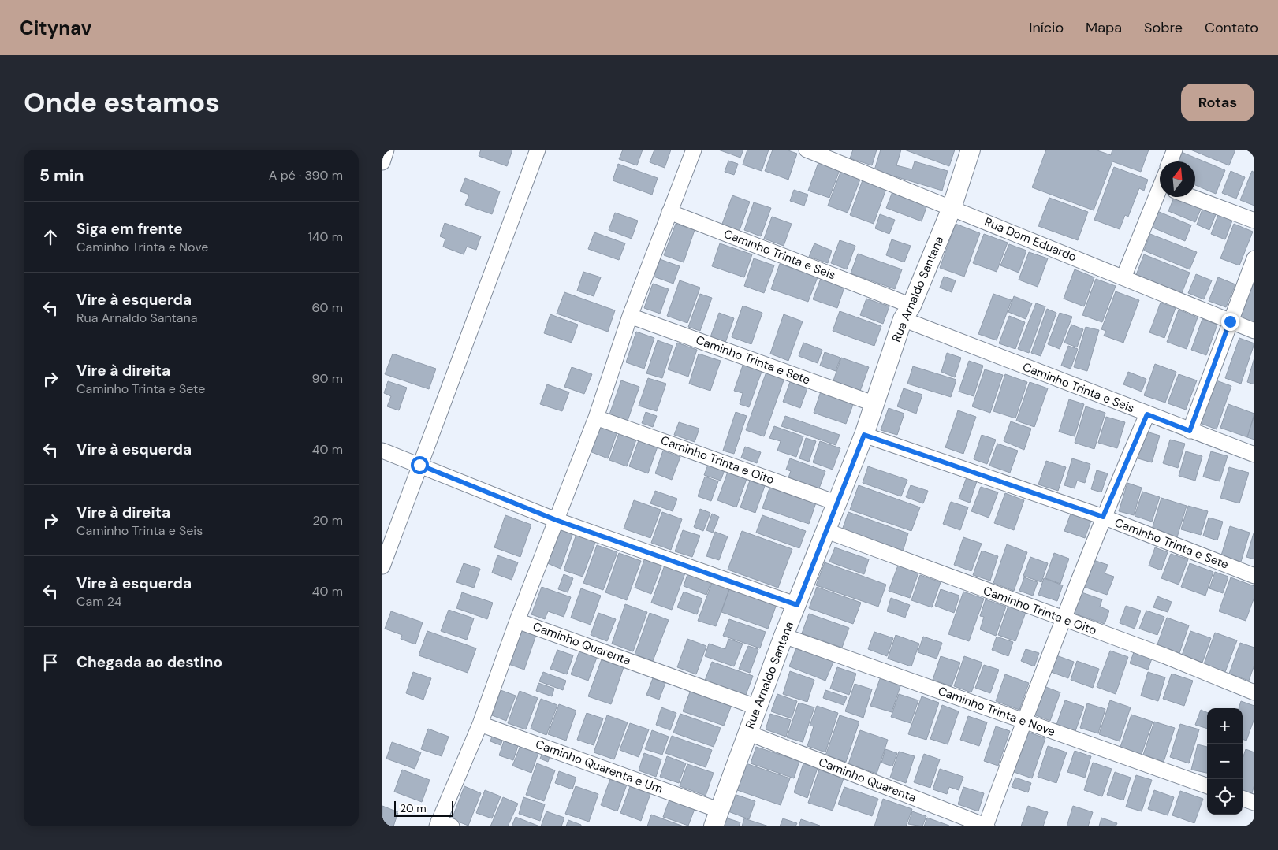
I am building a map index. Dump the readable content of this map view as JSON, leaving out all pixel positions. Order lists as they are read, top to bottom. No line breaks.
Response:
{"streets":{"street":["Rua Dom Eduardo","Caminho Trinta e Seis","Rua Arnaldo Santana","Caminho Trinta e Sete","Caminho Trinta e Oito","Caminho Quarenta","Caminho Trinta e Nove","Caminho Quarenta e Um"]},"crossings":[["Rua Dom Eduardo","Rua Arnaldo Santana"],["Caminho Trinta e Seis","Rua Arnaldo Santana"],["Rua Arnaldo Santana","Caminho Trinta e Sete"],["Rua Arnaldo Santana","Caminho Trinta e Oito"],["Rua Arnaldo Santana","Caminho Quarenta"],["Rua Arnaldo Santana","Caminho Trinta e Nove"],["Rua Arnaldo Santana","Caminho Quarenta e Um"]],"scale_bar":"20 m","north":"top","page":{"header":"Citynav","nav":["Início","Mapa","Sobre","Contato"],"buttons":"Rotas","title":"Onde estamos","heading":["5 min","A pé · 390 m"],"list":[["Siga em frente","Caminho Trinta e Nove","140 m"],["Vire à esquerda","Rua Arnaldo Santana","60 m"],["Vire à direita","Caminho Trinta e Sete","90 m"],["Vire à esquerda","40 m"],["Vire à direita","Caminho Trinta e Seis","20 m"],["Vire à esquerda","Cam 24","40 m"],"Chegada ao destino"],"map_buttons":["+","−"],"scale":"20 m"}}
